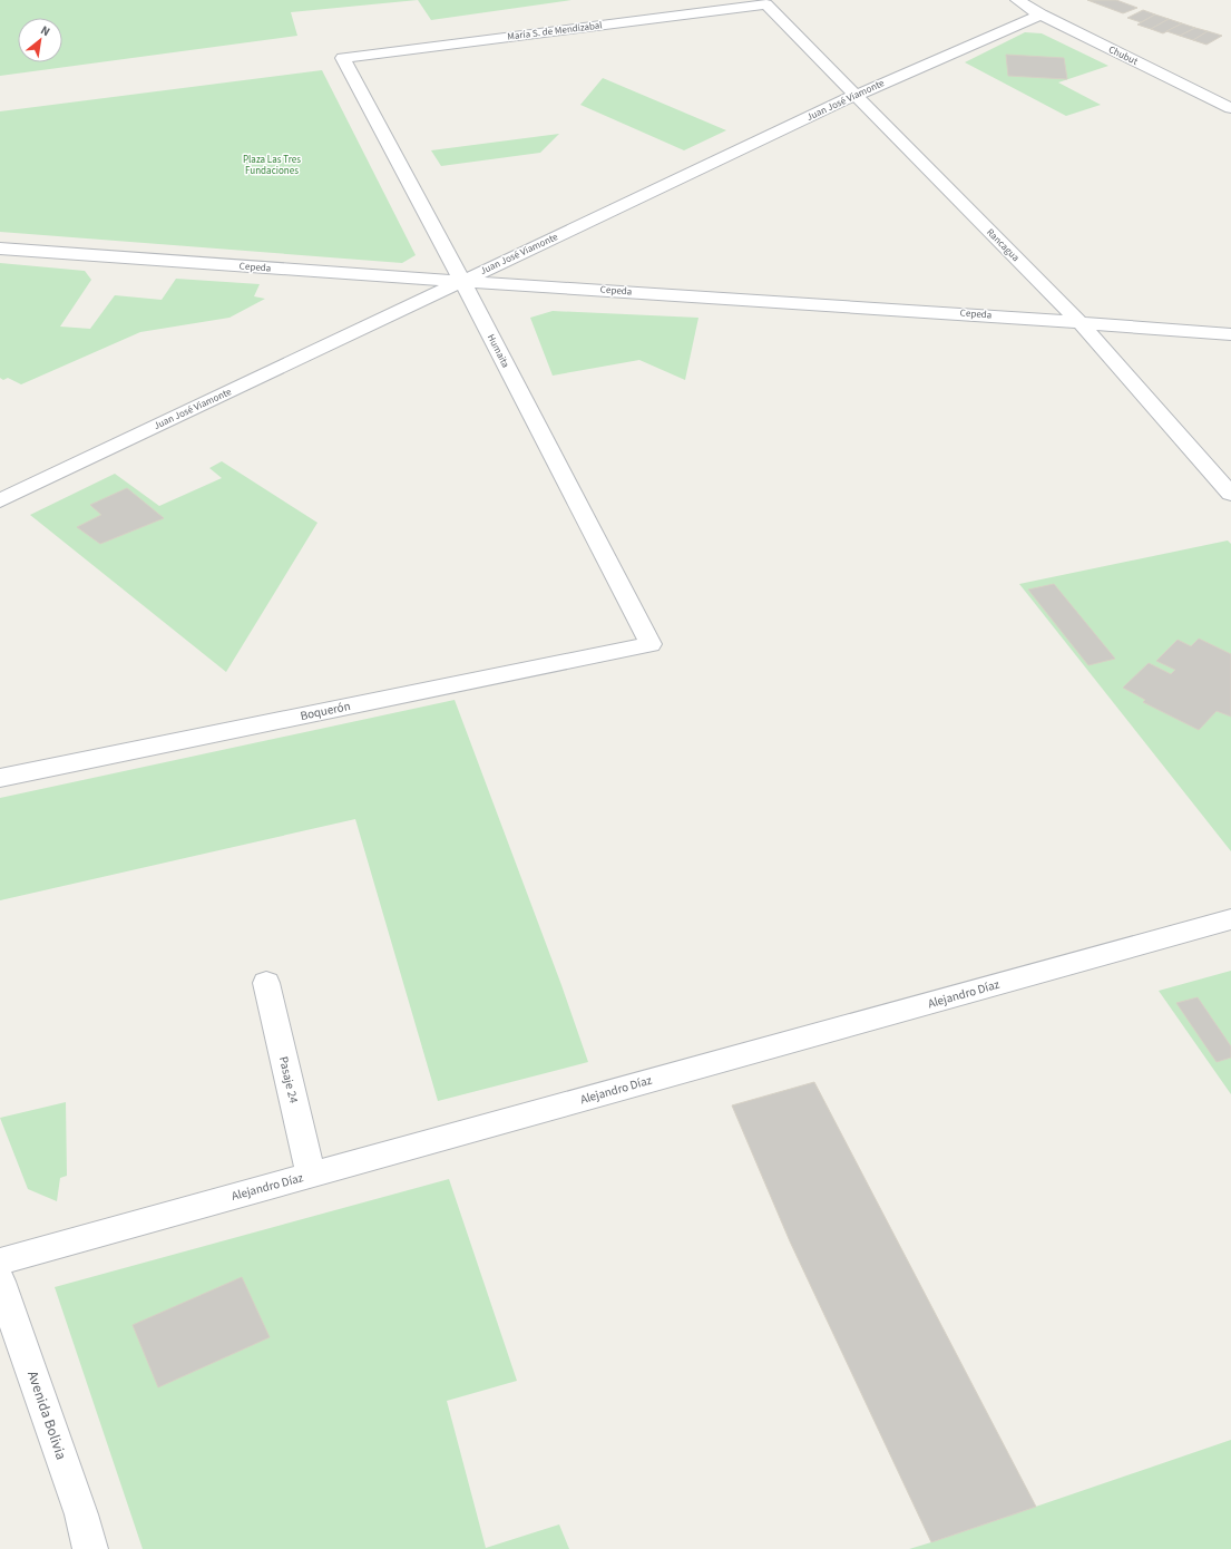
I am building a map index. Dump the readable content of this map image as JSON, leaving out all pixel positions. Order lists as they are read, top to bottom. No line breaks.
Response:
{"streets":{"street":["María S. de Mendizabal","Chubut","Juan José Viamonte","Rancagua","Cepeda","Humaita","Boquerón","Alejandro Díaz","Pasaje 24","Avenida Bolivia"]},"crossings":[["María S. de Mendizabal","Rancagua"],["María S. de Mendizabal","Humaita"],["Chubut","Juan José Viamonte"],["Juan José Viamonte","Rancagua"],["Juan José Viamonte","Cepeda"],["Juan José Viamonte","Humaita"],["Rancagua","Cepeda"],["Cepeda","Humaita"],["Humaita","Boquerón"],["Alejandro Díaz","Pasaje 24"]],"parks":["Plaza Las Tres Fundaciones"],"north":"top right"}
